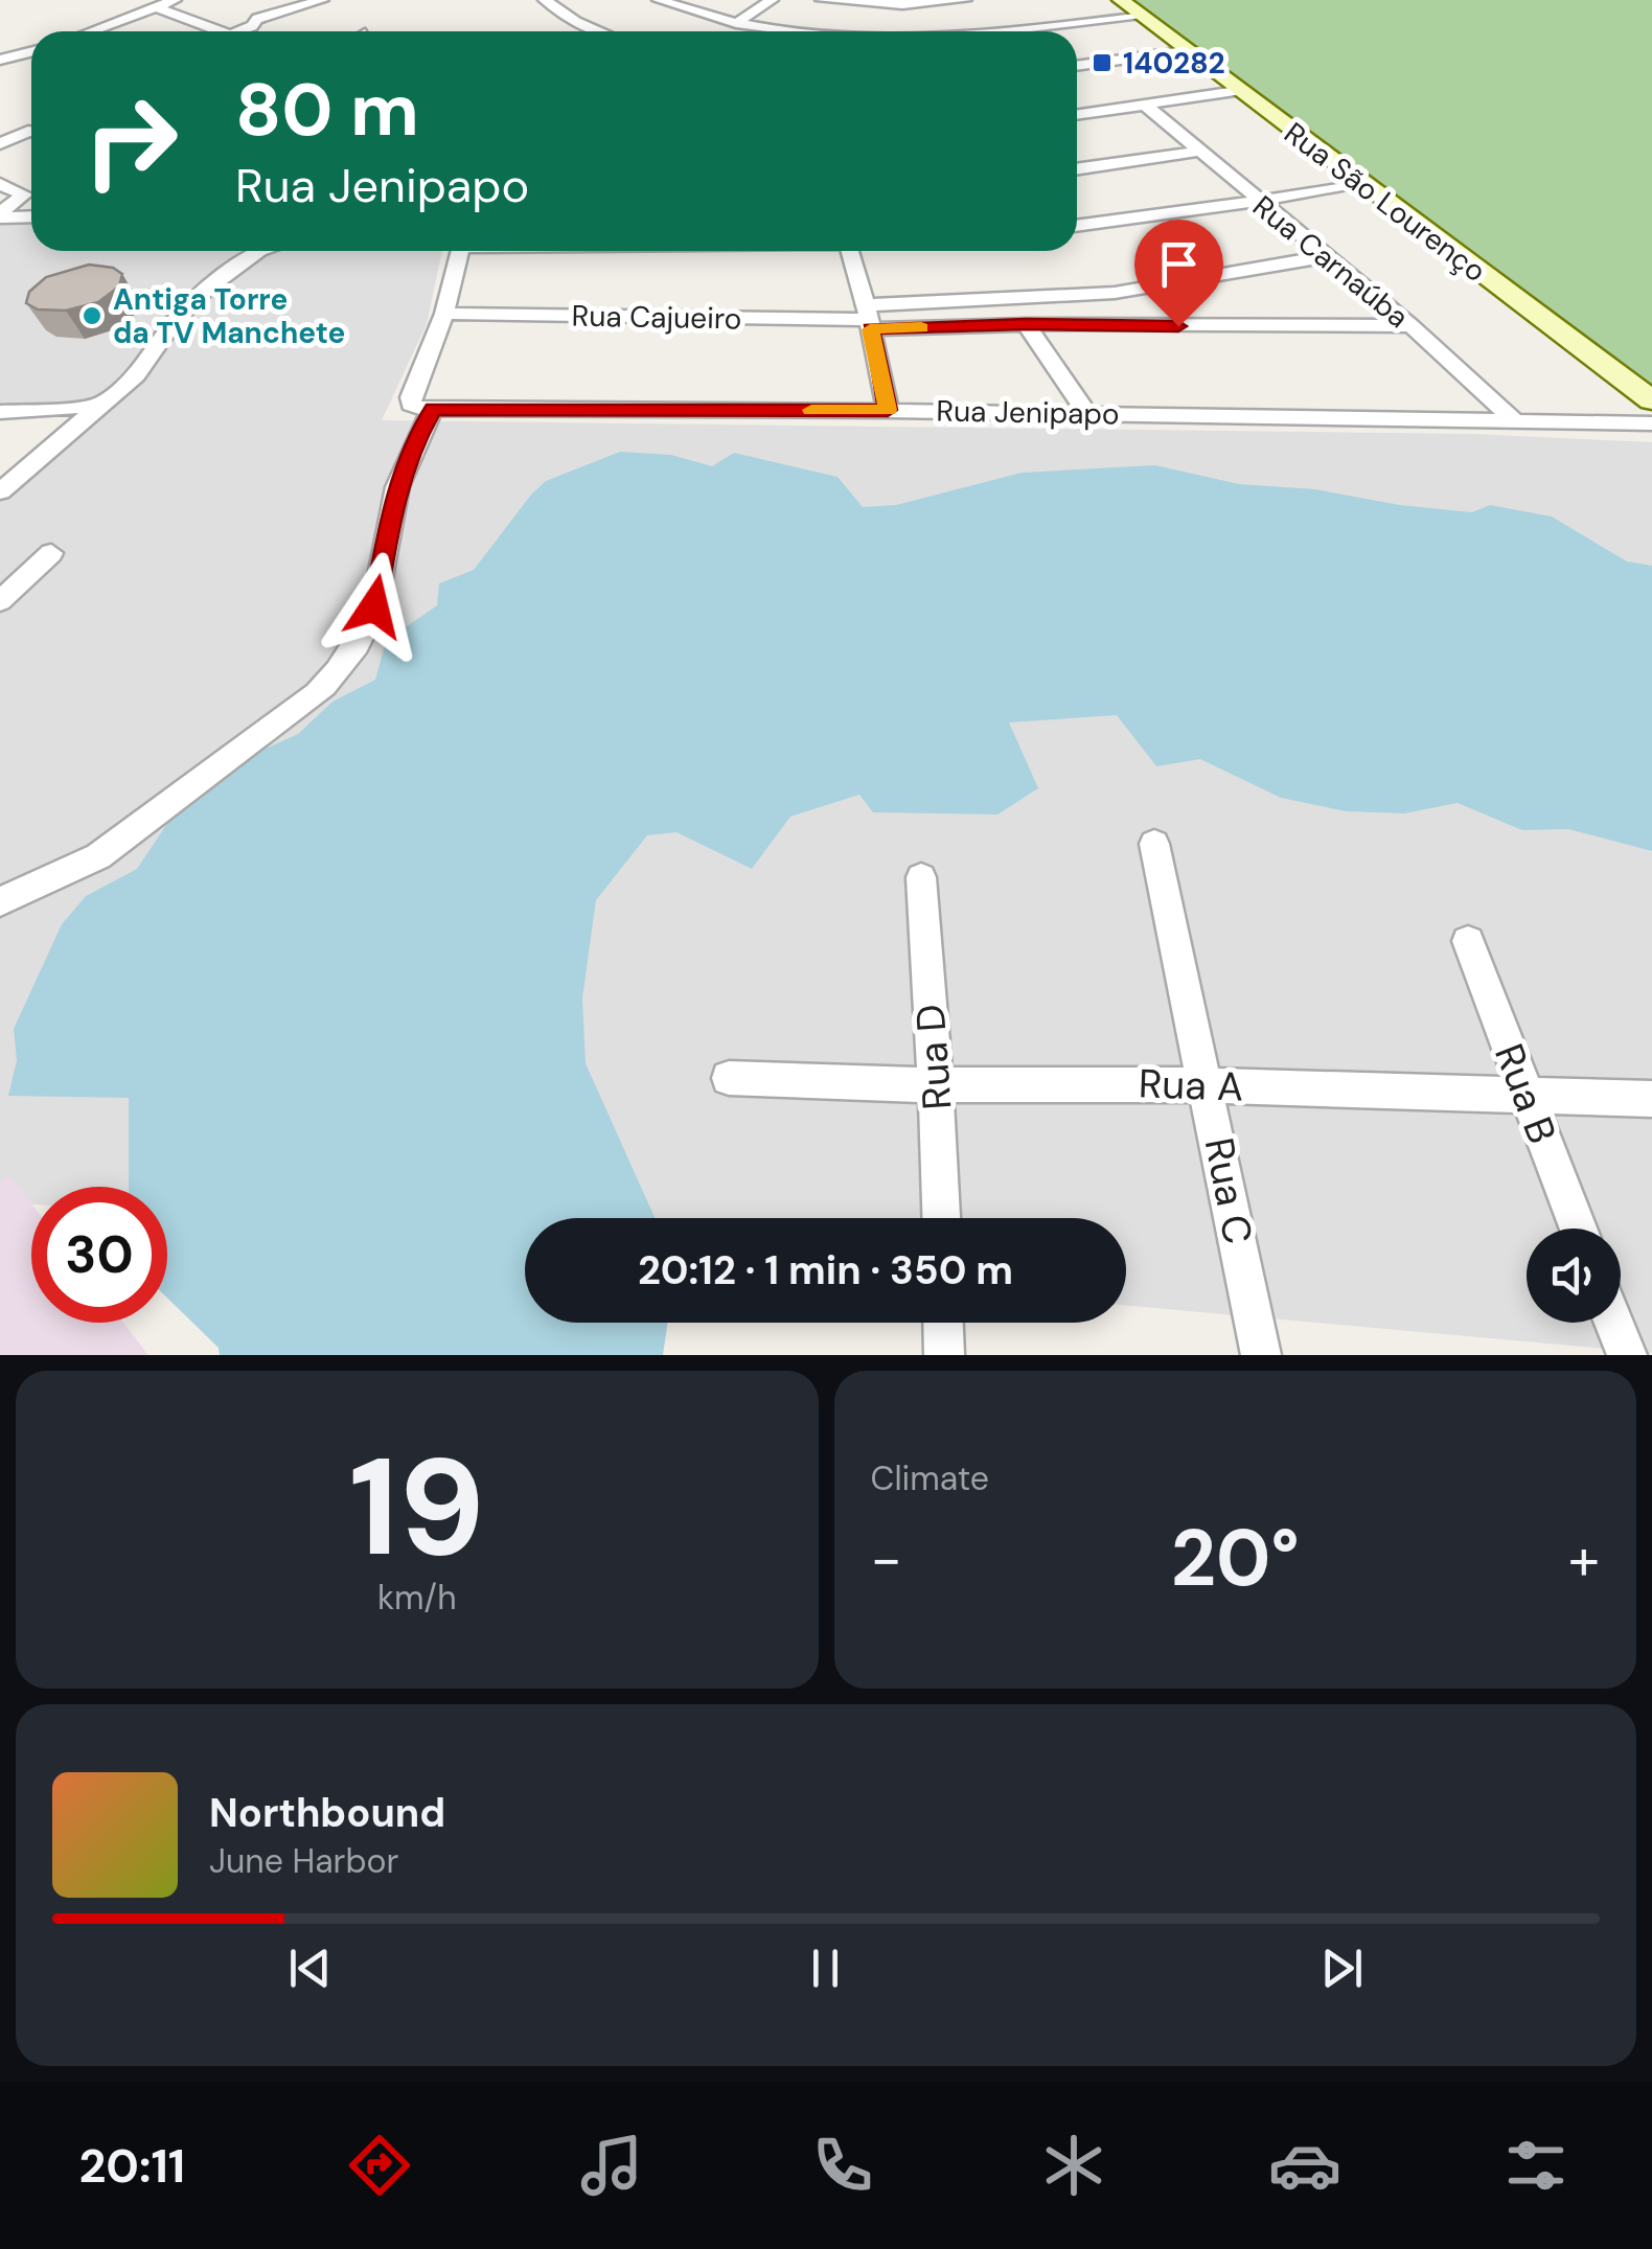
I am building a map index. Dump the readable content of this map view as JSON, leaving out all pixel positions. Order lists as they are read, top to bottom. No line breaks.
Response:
{"streets":{"street":["Rua São Lourenço","Rua Carnaúba","Rua Cajueiro","Rua Jenipapo","Rua D","Rua A","Rua B","Rua C"]},"crossings":[["Rua Carnaúba","Rua Cajueiro"],["Rua Carnaúba","Rua Jenipapo"],["Rua D","Rua A"],["Rua A","Rua B"],["Rua A","Rua C"]],"places":{"transit":["140282"],"other":["Antiga Torre da TV Manchete"]},"page":{"turn":["80 m","Rua Jenipapo"],"limit":"30","trip":"20:12 · 1 min · 350 m","tile":[["19","km/h"],"Climate"],"heat":["−","20°","+"],"song":["Northbound","June Harbor"],"tabs":"20:11"}}
